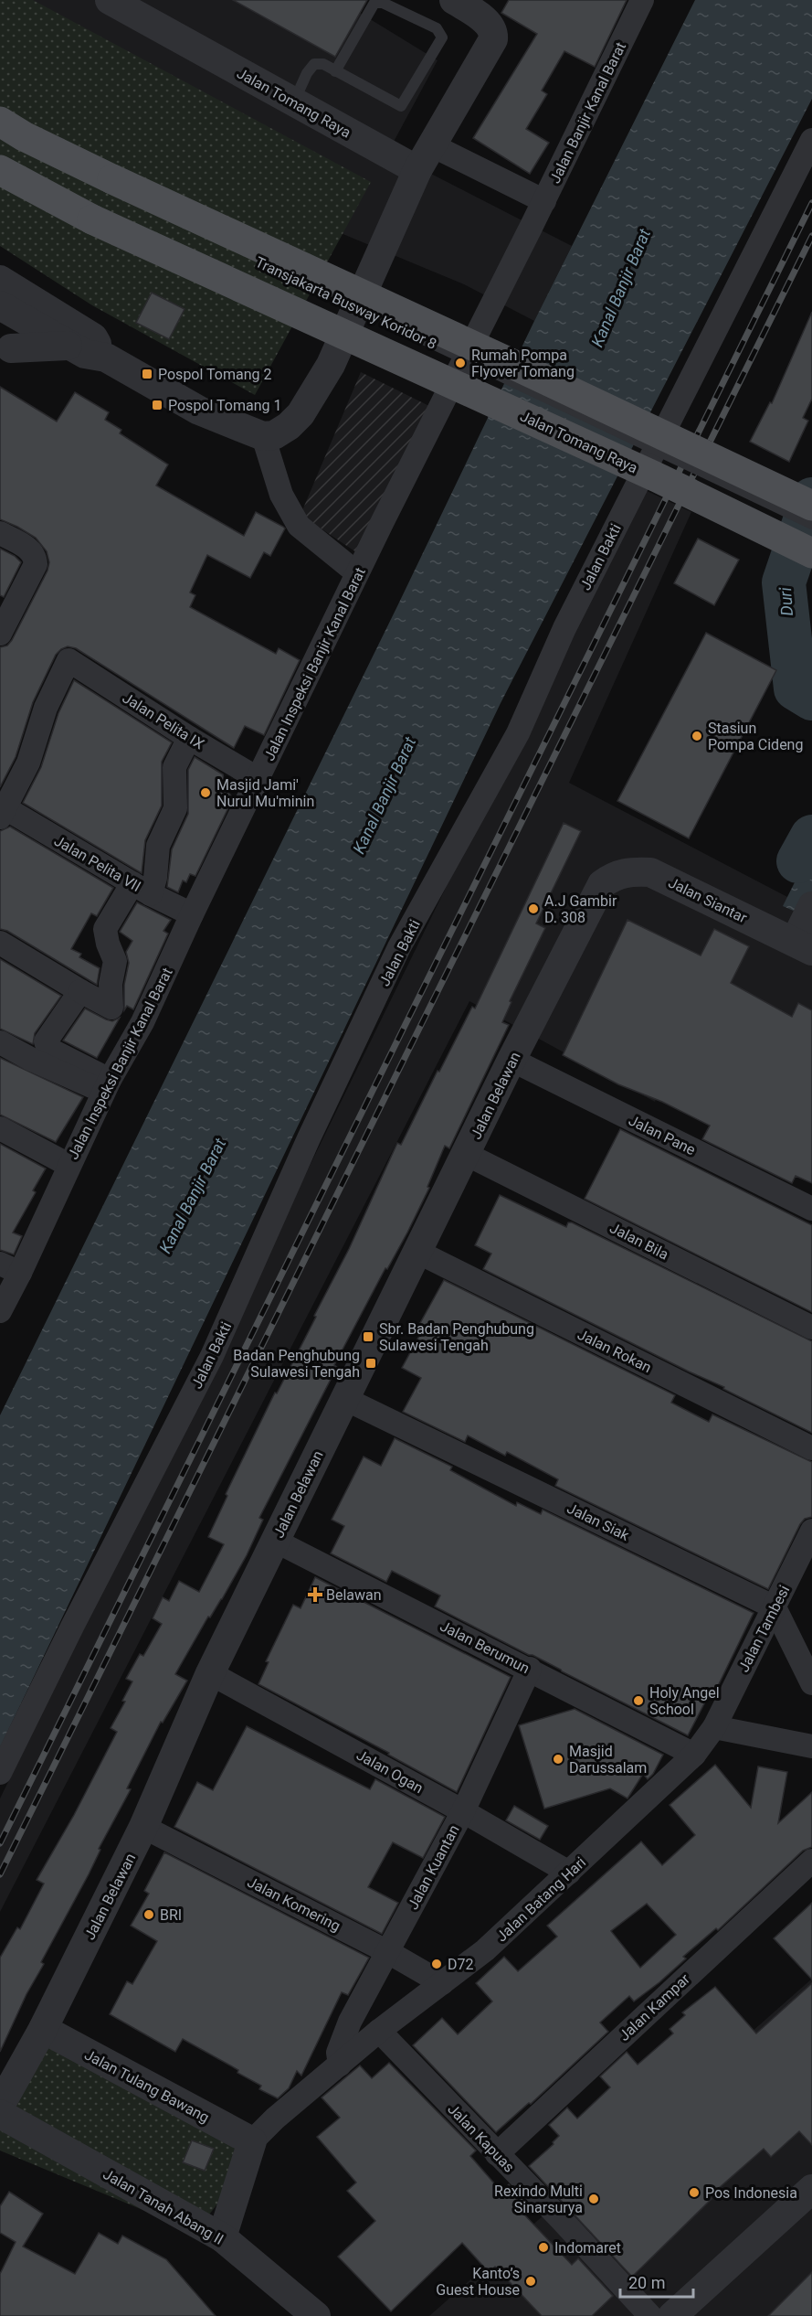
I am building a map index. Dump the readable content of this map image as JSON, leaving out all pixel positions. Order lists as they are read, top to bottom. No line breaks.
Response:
{"streets":{"main road":["Jalan Tomang Raya"],"street":["Jalan Banjir Kanal Barat","Jalan Bakti","Jalan Inspeksi Banjir Kanal Barat","Jalan Pelita IX","Jalan Pelita VII","Jalan Siantar","Jalan Belawan","Jalan Pane","Jalan Bila","Jalan Rokan","Jalan Siak","Jalan Tambesi","Jalan Berumun","Jalan Ogan","Jalan Kuantan","Jalan Batang Hari","Jalan Komering","Jalan Kampar","Jalan Tulang Bawang","Jalan Kapuas","Jalan Tanah Abang II"],"lane":["Transjakarta Busway Koridor 8"]},"crossings":[["Jalan Tomang Raya","Transjakarta Busway Koridor 8"],["Jalan Banjir Kanal Barat","Jalan Inspeksi Banjir Kanal Barat"],["Jalan Inspeksi Banjir Kanal Barat","Jalan Pelita IX"],["Jalan Inspeksi Banjir Kanal Barat","Jalan Pelita VII"],["Jalan Pelita IX","Jalan Pelita VII"],["Jalan Siantar","Jalan Belawan"],["Jalan Belawan","Jalan Pane"],["Jalan Belawan","Jalan Bila"],["Jalan Belawan","Jalan Rokan"],["Jalan Belawan","Jalan Siak"],["Jalan Belawan","Jalan Berumun"],["Jalan Belawan","Jalan Ogan"],["Jalan Belawan","Jalan Komering"],["Jalan Belawan","Jalan Tulang Bawang"],["Jalan Siak","Jalan Tambesi"],["Jalan Tambesi","Jalan Batang Hari"],["Jalan Berumun","Jalan Kuantan"],["Jalan Berumun","Jalan Batang Hari"],["Jalan Ogan","Jalan Kuantan"],["Jalan Ogan","Jalan Batang Hari"],["Jalan Kuantan","Jalan Batang Hari"],["Jalan Kuantan","Jalan Komering"],["Jalan Batang Hari","Jalan Komering"],["Jalan Batang Hari","Jalan Tulang Bawang"],["Jalan Batang Hari","Jalan Kapuas"],["Jalan Kampar","Jalan Kapuas"]],"water":["Kanal Banjir Barat","Duri"],"places":{"other":["Rumah Pompa Flyover Tomang","Stasiun Pompa Cideng","Masjid Jami' Nurul Mu'minin","A.J Gambir D. 308","Holy Angel School","Masjid Darussalam","BRI","D72","Pos Indonesia","Rexindo Multi Sinarsurya","Indomaret","Kanto’s Guest House"],"transit":["Pospol Tomang 2","Pospol Tomang 1","Sbr. Badan Penghubung Sulawesi Tengah","Badan Penghubung Sulawesi Tengah"],"health":["Belawan"]},"scale_bar":"20 m"}
